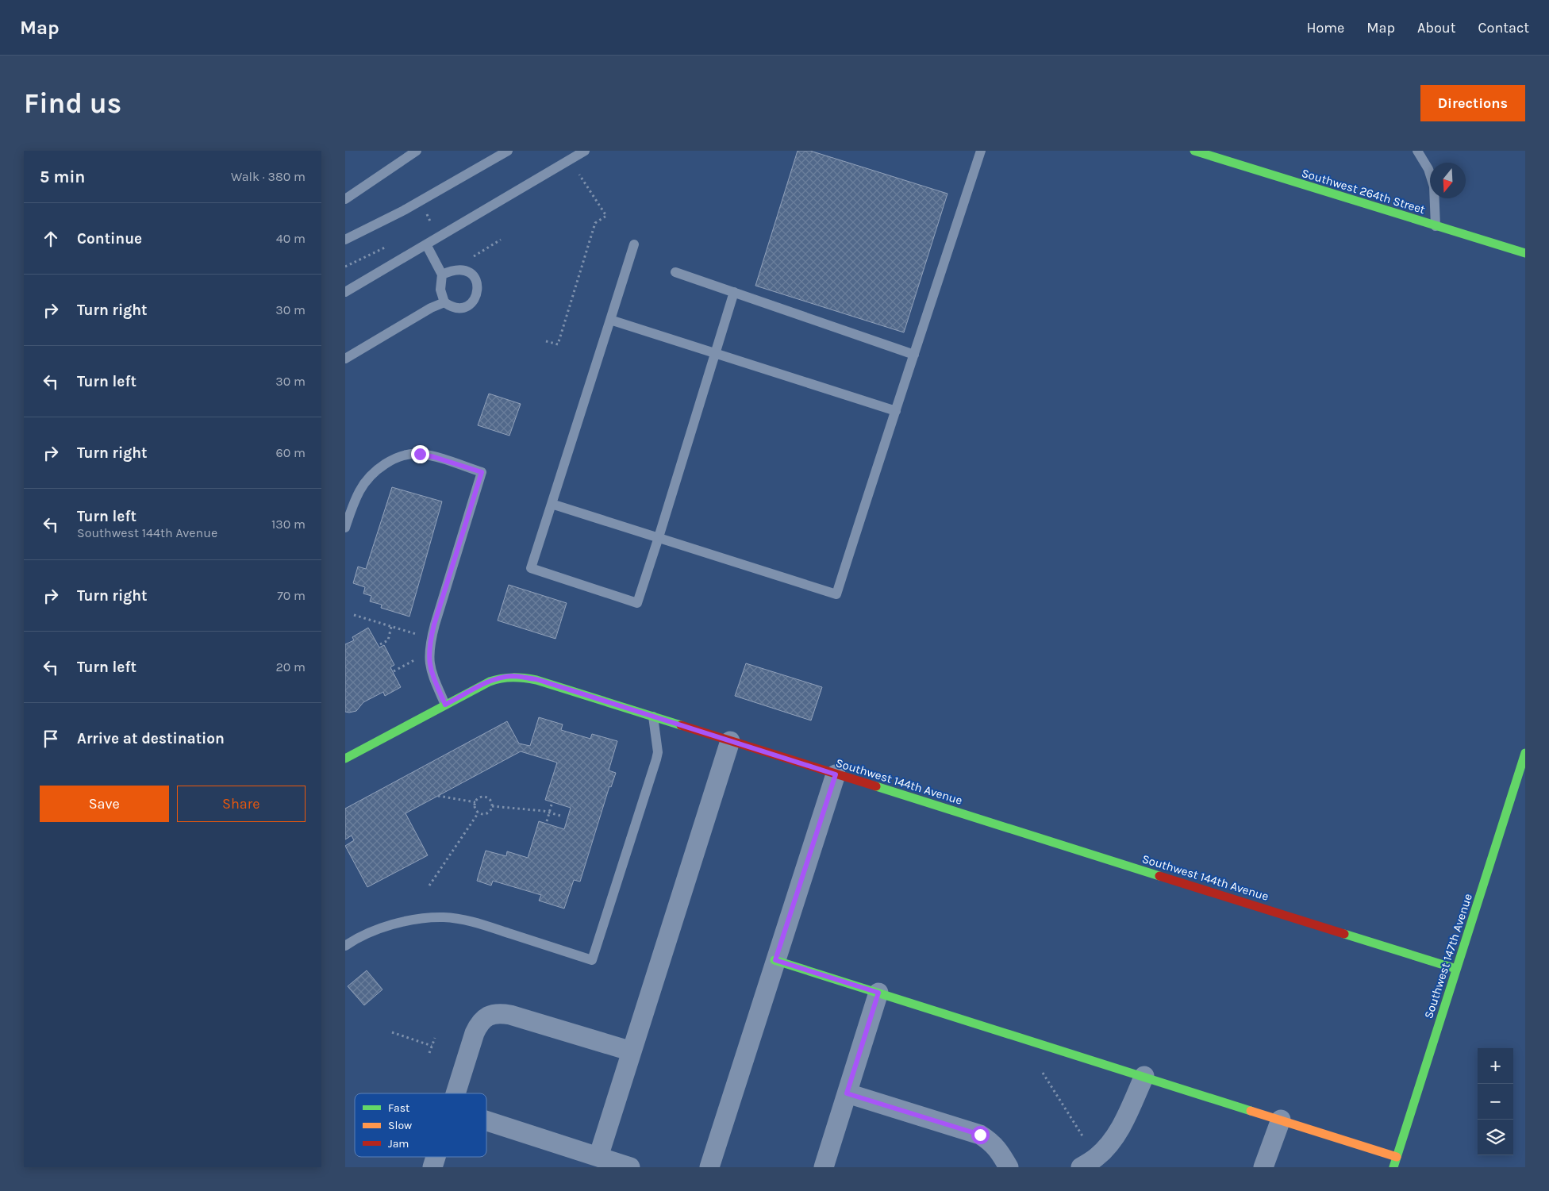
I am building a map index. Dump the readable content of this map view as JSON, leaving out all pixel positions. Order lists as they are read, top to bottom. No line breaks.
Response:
{"streets":{"street":["Southwest 264th Street","Southwest 144th Avenue","Southwest 147th Avenue"]},"crossings":[["Southwest 144th Avenue","Southwest 147th Avenue"]],"legend":["Fast","Slow","Jam"],"north":"bottom","page":{"header":"Map","nav":["Home","Map","About","Contact"],"buttons":["Directions",["Save","Share"]],"title":"Find us","heading":["5 min","Walk · 380 m"],"list":[["Continue","40 m"],["Turn right","30 m"],["Turn left","30 m"],["Turn right","60 m"],["Turn left","Southwest 144th Avenue","130 m"],["Turn right","70 m"],["Turn left","20 m"],"Arrive at destination"],"map_buttons":["+","−"]}}
